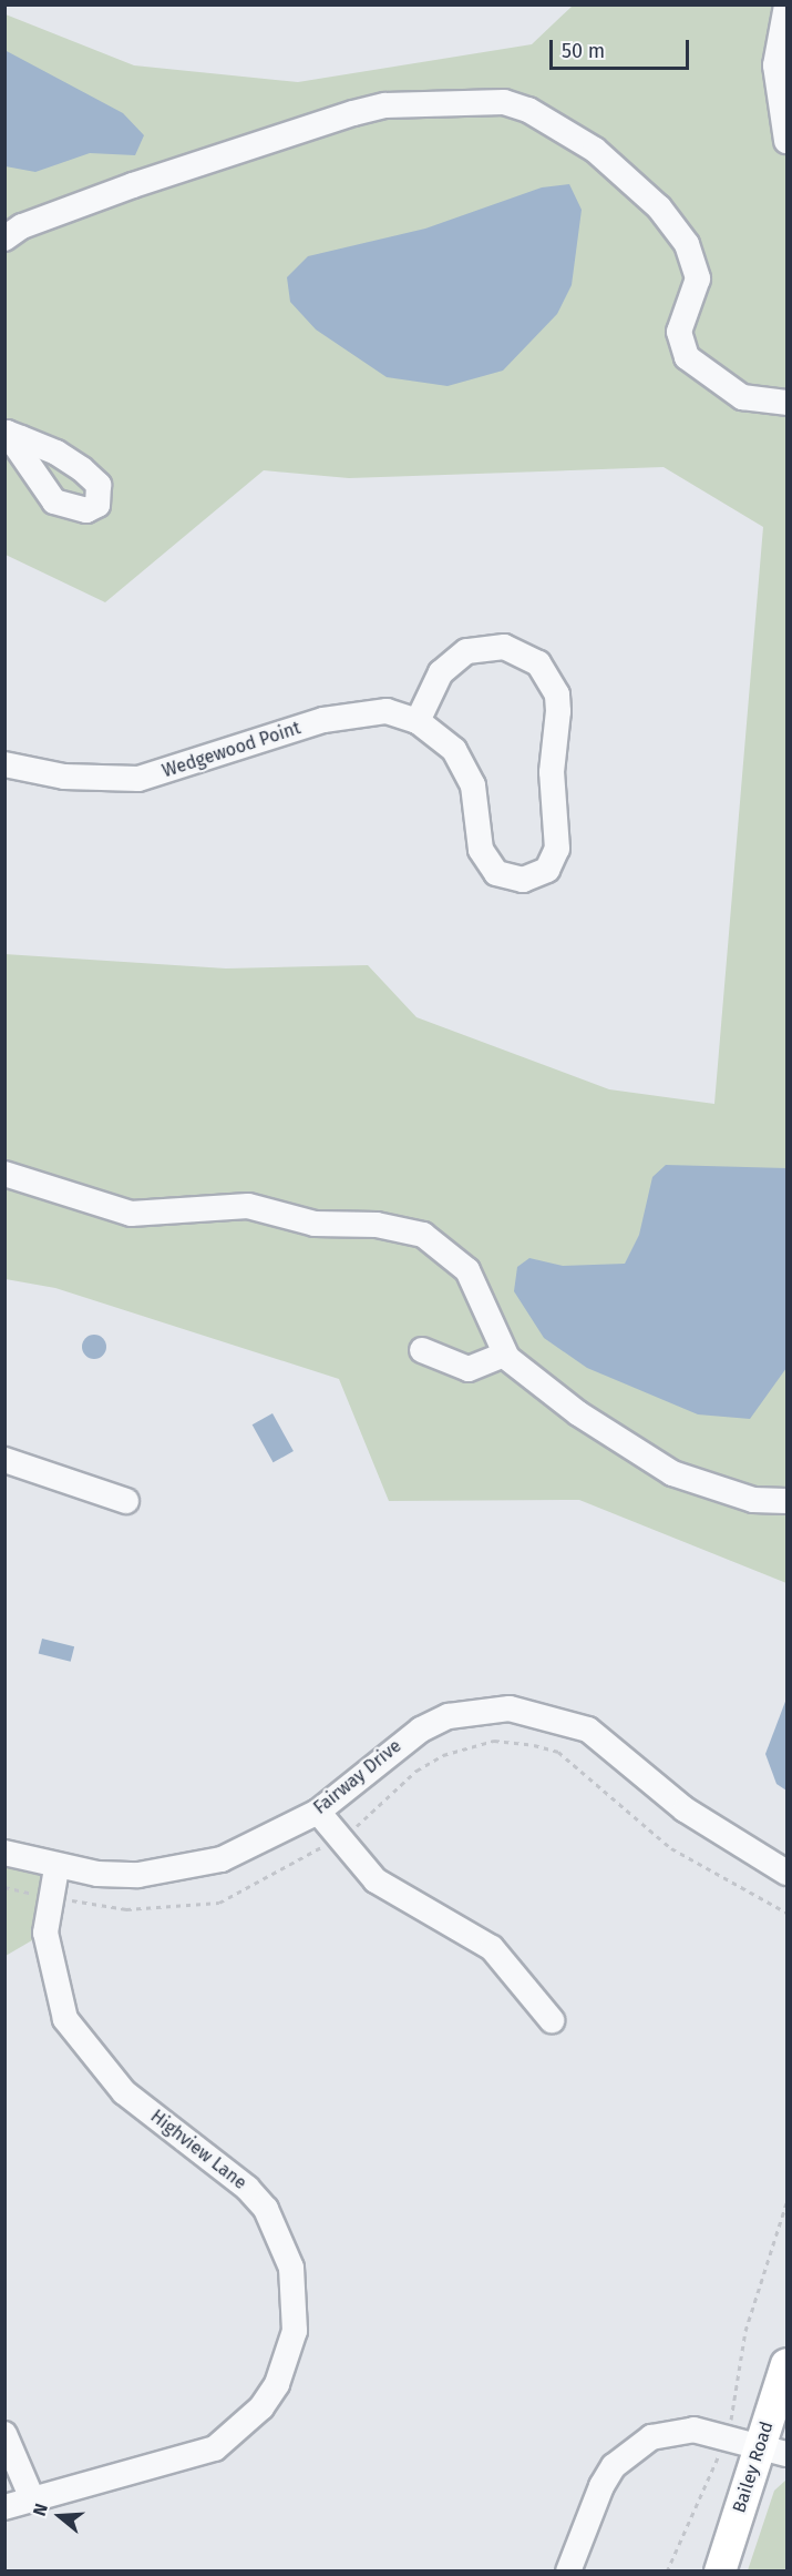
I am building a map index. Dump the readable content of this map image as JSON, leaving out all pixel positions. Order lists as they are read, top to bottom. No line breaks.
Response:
{"streets":{"main road":["Bailey Road"],"street":["Wedgewood Point","Fairway Drive","Highview Lane"]},"crossings":[["Fairway Drive","Highview Lane"]],"scale_bar":"50 m","north":"left"}
